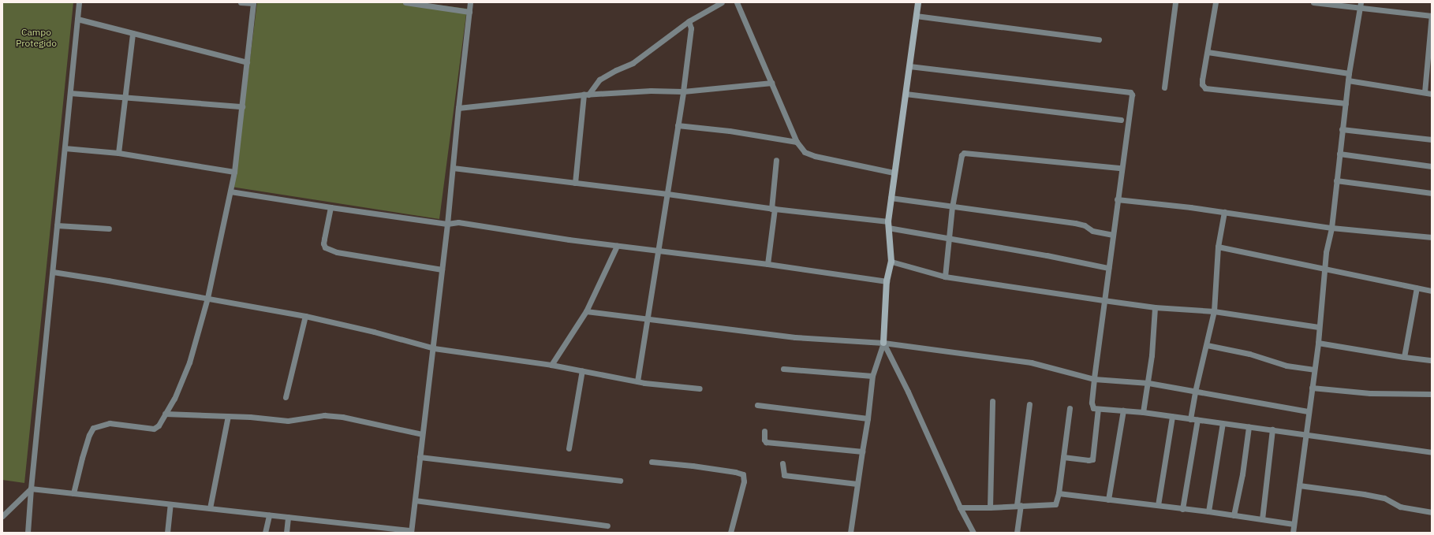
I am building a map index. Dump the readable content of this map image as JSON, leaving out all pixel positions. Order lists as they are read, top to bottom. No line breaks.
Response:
{"parks":["Campo Protegido"]}
